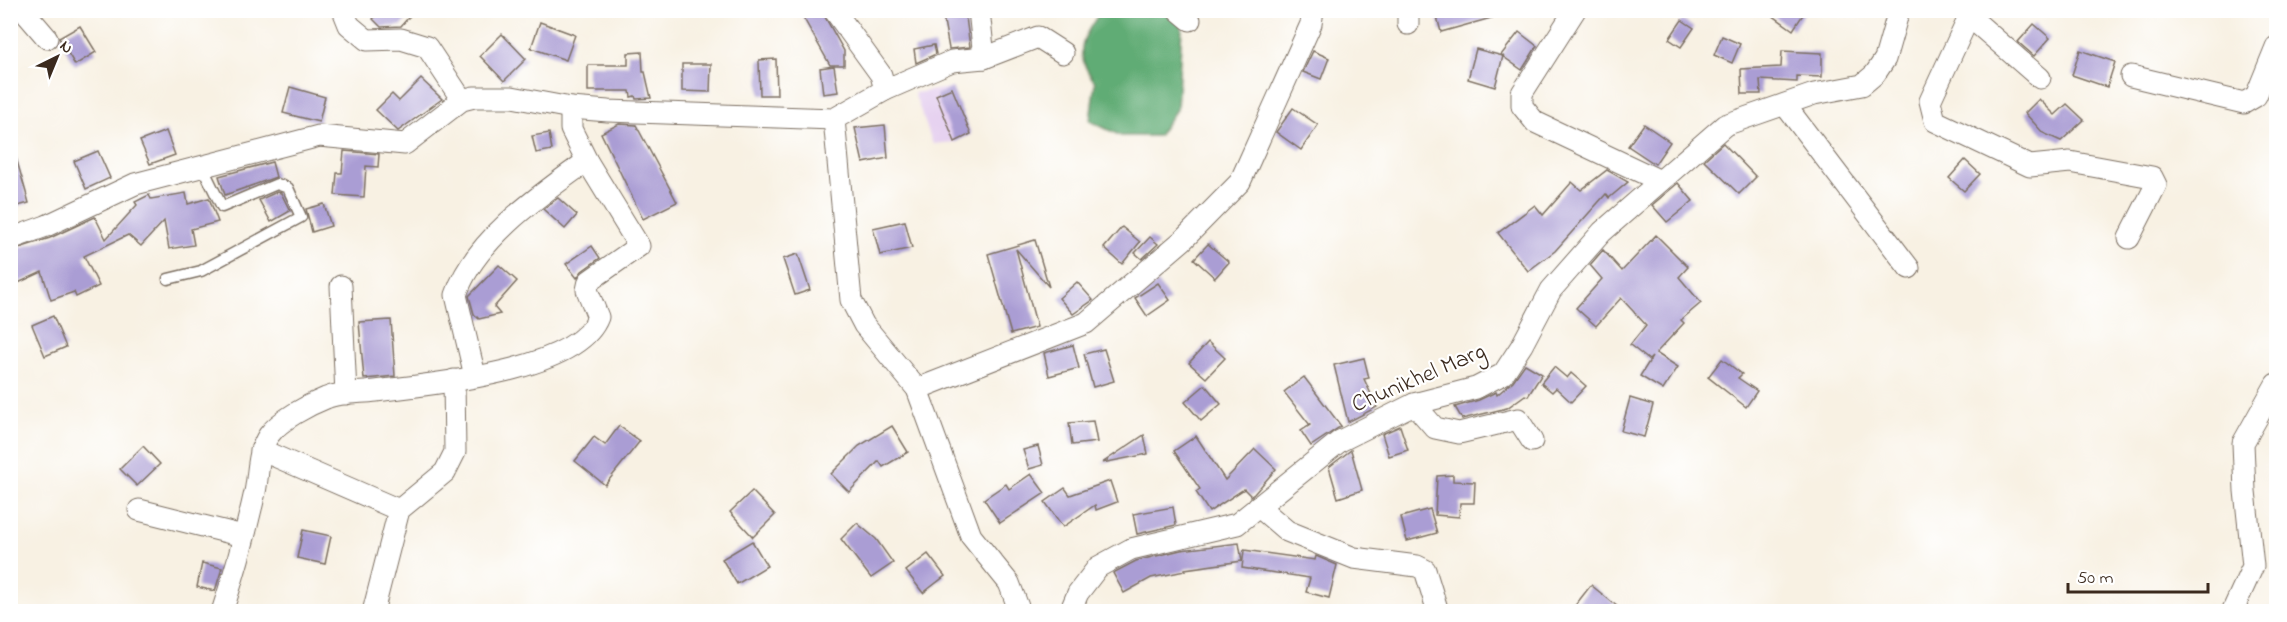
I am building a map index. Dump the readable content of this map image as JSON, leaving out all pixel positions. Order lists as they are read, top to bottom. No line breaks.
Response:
{"streets":{"street":["Chunikhel Marg"]},"scale_bar":"50 m","north":"top right"}
